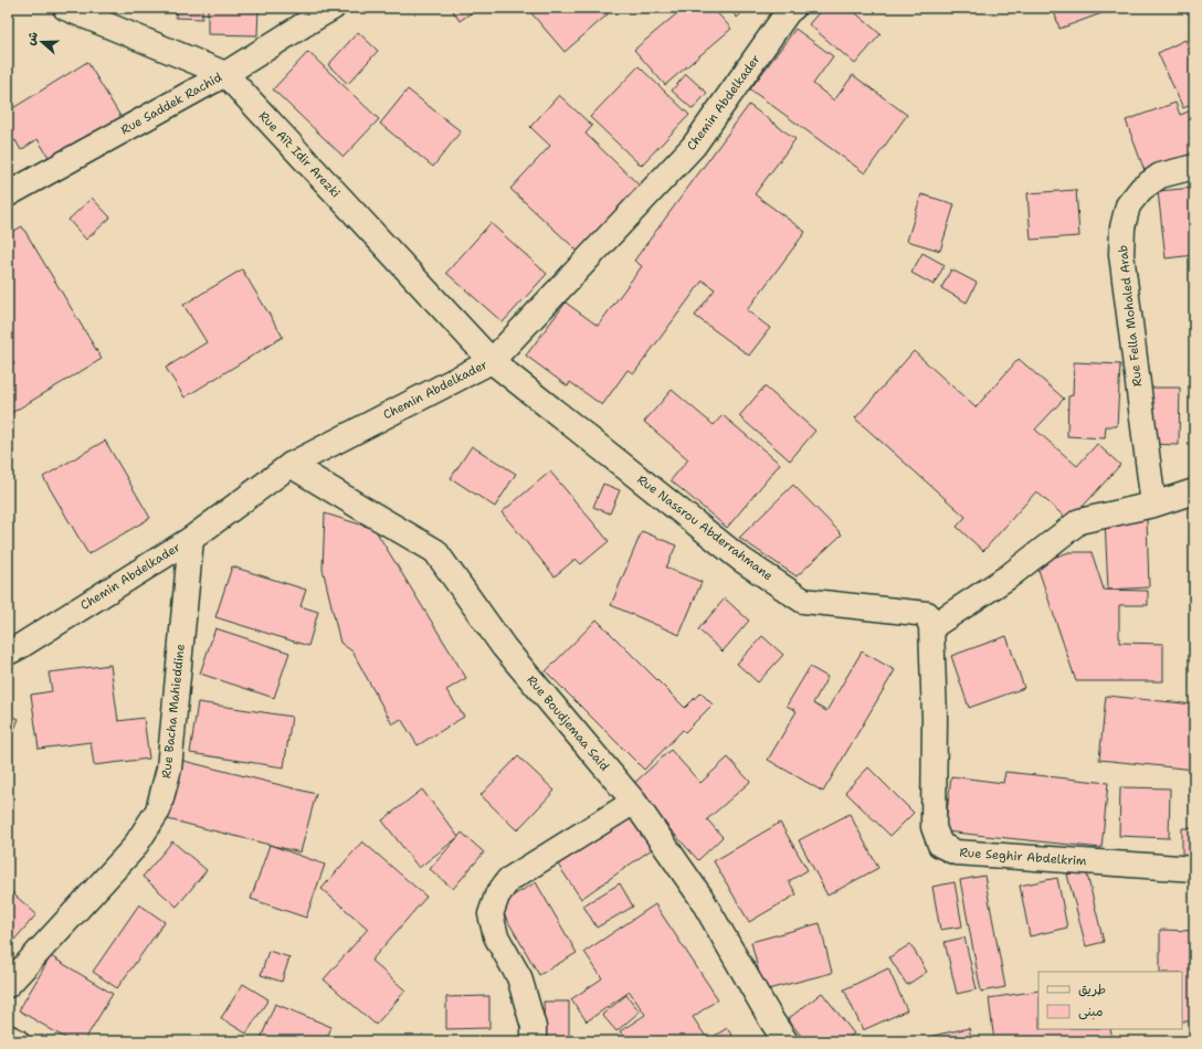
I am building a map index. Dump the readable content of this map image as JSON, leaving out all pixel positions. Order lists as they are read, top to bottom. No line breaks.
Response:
{"streets":{"street":["Chemin Abdelkader","Rue Saddek Rachid","Rue Aït Idir Arezki","Rue Fella Mohaled Arab","Rue Nassrou Abderrahmane","Rue Bacha Mahieddine","Rue Boudjemaa Said","Rue Seghir Abdelkrim"]},"crossings":[["Chemin Abdelkader","Rue Aït Idir Arezki"],["Chemin Abdelkader","Rue Nassrou Abderrahmane"],["Chemin Abdelkader","Rue Bacha Mahieddine"],["Chemin Abdelkader","Rue Boudjemaa Said"],["Rue Saddek Rachid","Rue Aït Idir Arezki"],["Rue Aït Idir Arezki","Rue Nassrou Abderrahmane"],["Rue Nassrou Abderrahmane","Rue Seghir Abdelkrim"]],"legend":["طريق","مبنى"],"north":"left"}
